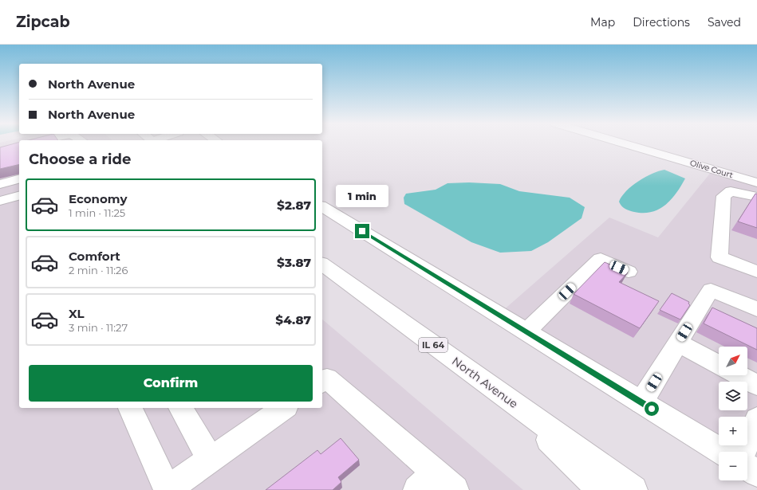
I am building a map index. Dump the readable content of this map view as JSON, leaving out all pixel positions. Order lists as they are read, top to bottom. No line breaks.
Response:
{"streets":{"main road":["Olive Court","IL 64","North Avenue"]},"north":"top right","page":{"header":"Zipcab","nav":["Map","Directions","Saved"],"banner":["North Avenue","North Avenue"],"heading":"Choose a ride","list":[{"name":"Economy","note":"1 min · 11:25","value":"$2.87"},{"name":"Comfort","note":"2 min · 11:26","value":"$3.87"},{"name":"XL","note":"3 min · 11:27","value":"$4.87"}],"bubble":"1 min","map_buttons":["+","−"],"buttons":"Confirm"}}
